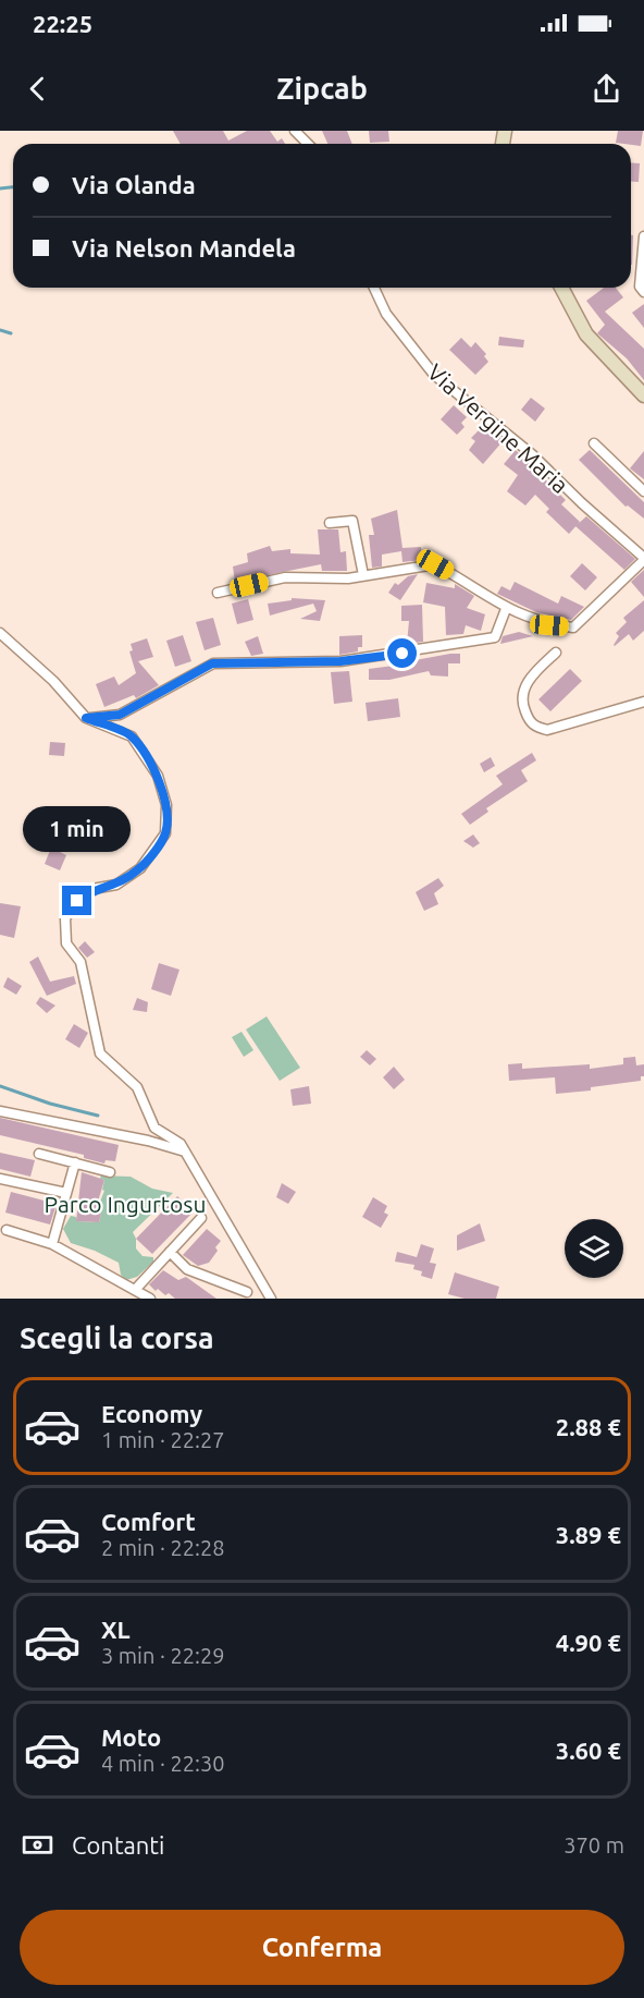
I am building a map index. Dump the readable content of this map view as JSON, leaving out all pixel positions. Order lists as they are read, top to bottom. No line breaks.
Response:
{"streets":{"street":["Via Vergine Maria"]},"parks":["Parco Ingurtosu"],"page":{"status":"22:25","header":"Zipcab","banner":["Via Olanda","Via Nelson Mandela"],"bubble":"1 min","heading":"Scegli la corsa","list":[{"name":"Economy","note":"1 min · 22:27","value":"2.88 €"},{"name":"Comfort","note":"2 min · 22:28","value":"3.89 €"},{"name":"XL","note":"3 min · 22:29","value":"4.90 €"},{"name":"Moto","note":"4 min · 22:30","value":"3.60 €"}],"pay":["Contanti","370 m"],"buttons":"Conferma"}}
